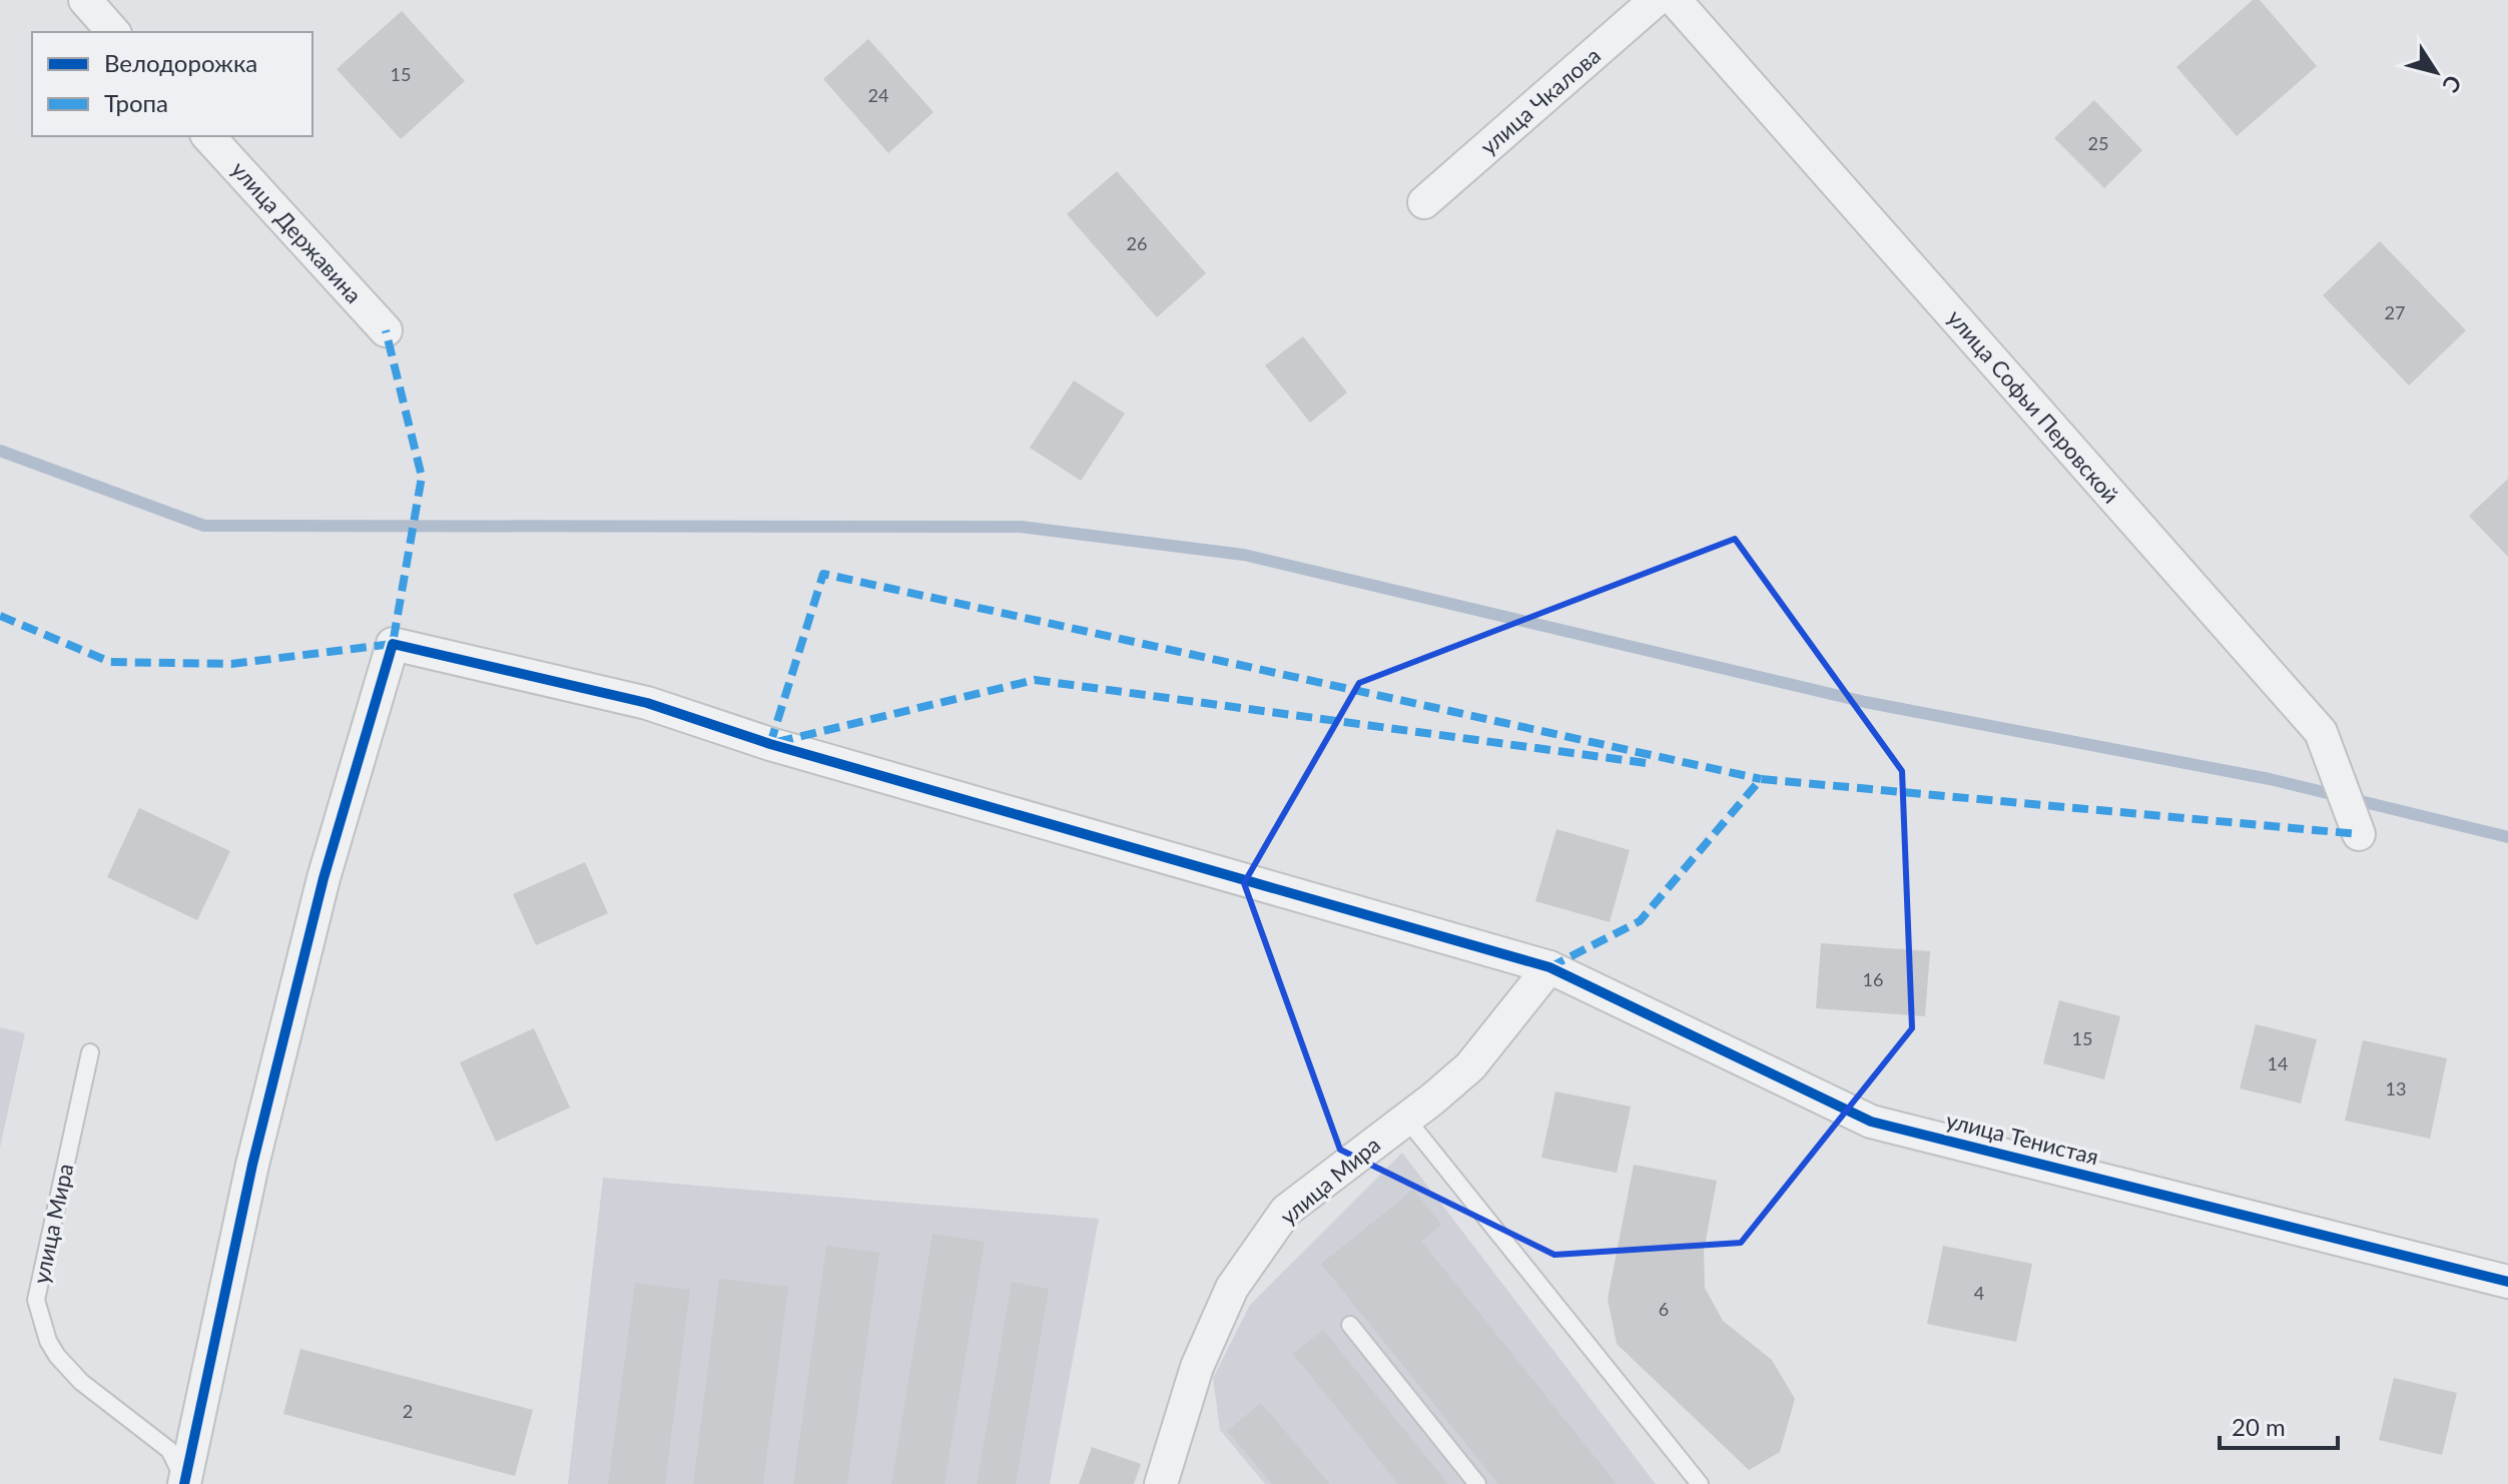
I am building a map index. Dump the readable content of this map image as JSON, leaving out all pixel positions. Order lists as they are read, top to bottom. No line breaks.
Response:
{"streets":{"street":["улица Чкалова","улица Державина","улица Софьи Перовской","улица Тенистая","улица Мира"]},"crossings":[["улица Тенистая","улица Мира"]],"house_numbers":["15","24","25","26","27","16","15","14","13","4","6","2"],"legend":["Велодорожка","Тропа"],"scale_bar":"20 m","north":"bottom right"}
